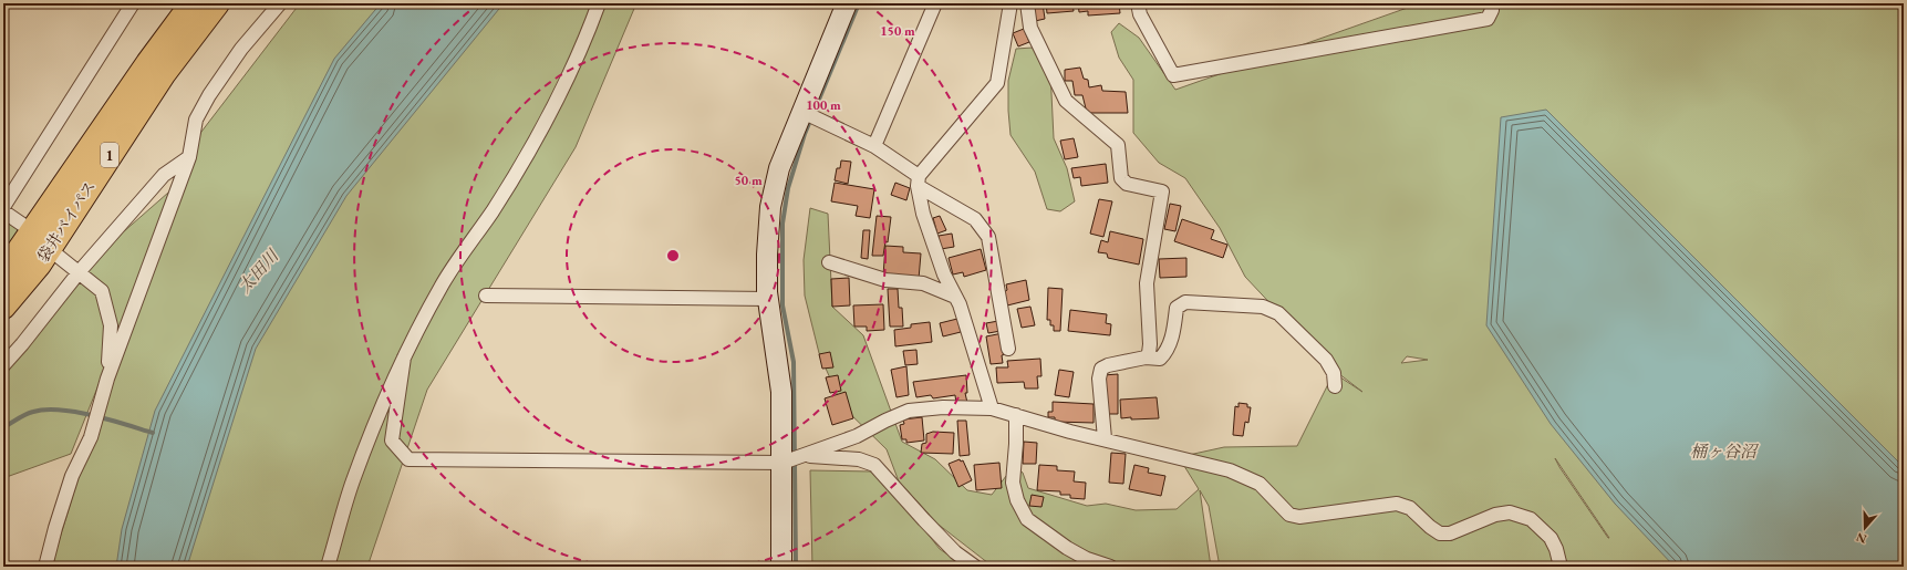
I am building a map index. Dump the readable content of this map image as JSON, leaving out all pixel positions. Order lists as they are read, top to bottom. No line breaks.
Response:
{"streets":{"highway":["1","袋井バイパス"]},"water":["太田川","桶ヶ谷沼"],"north":"bottom","rings":["150 m","100 m","50 m"]}
